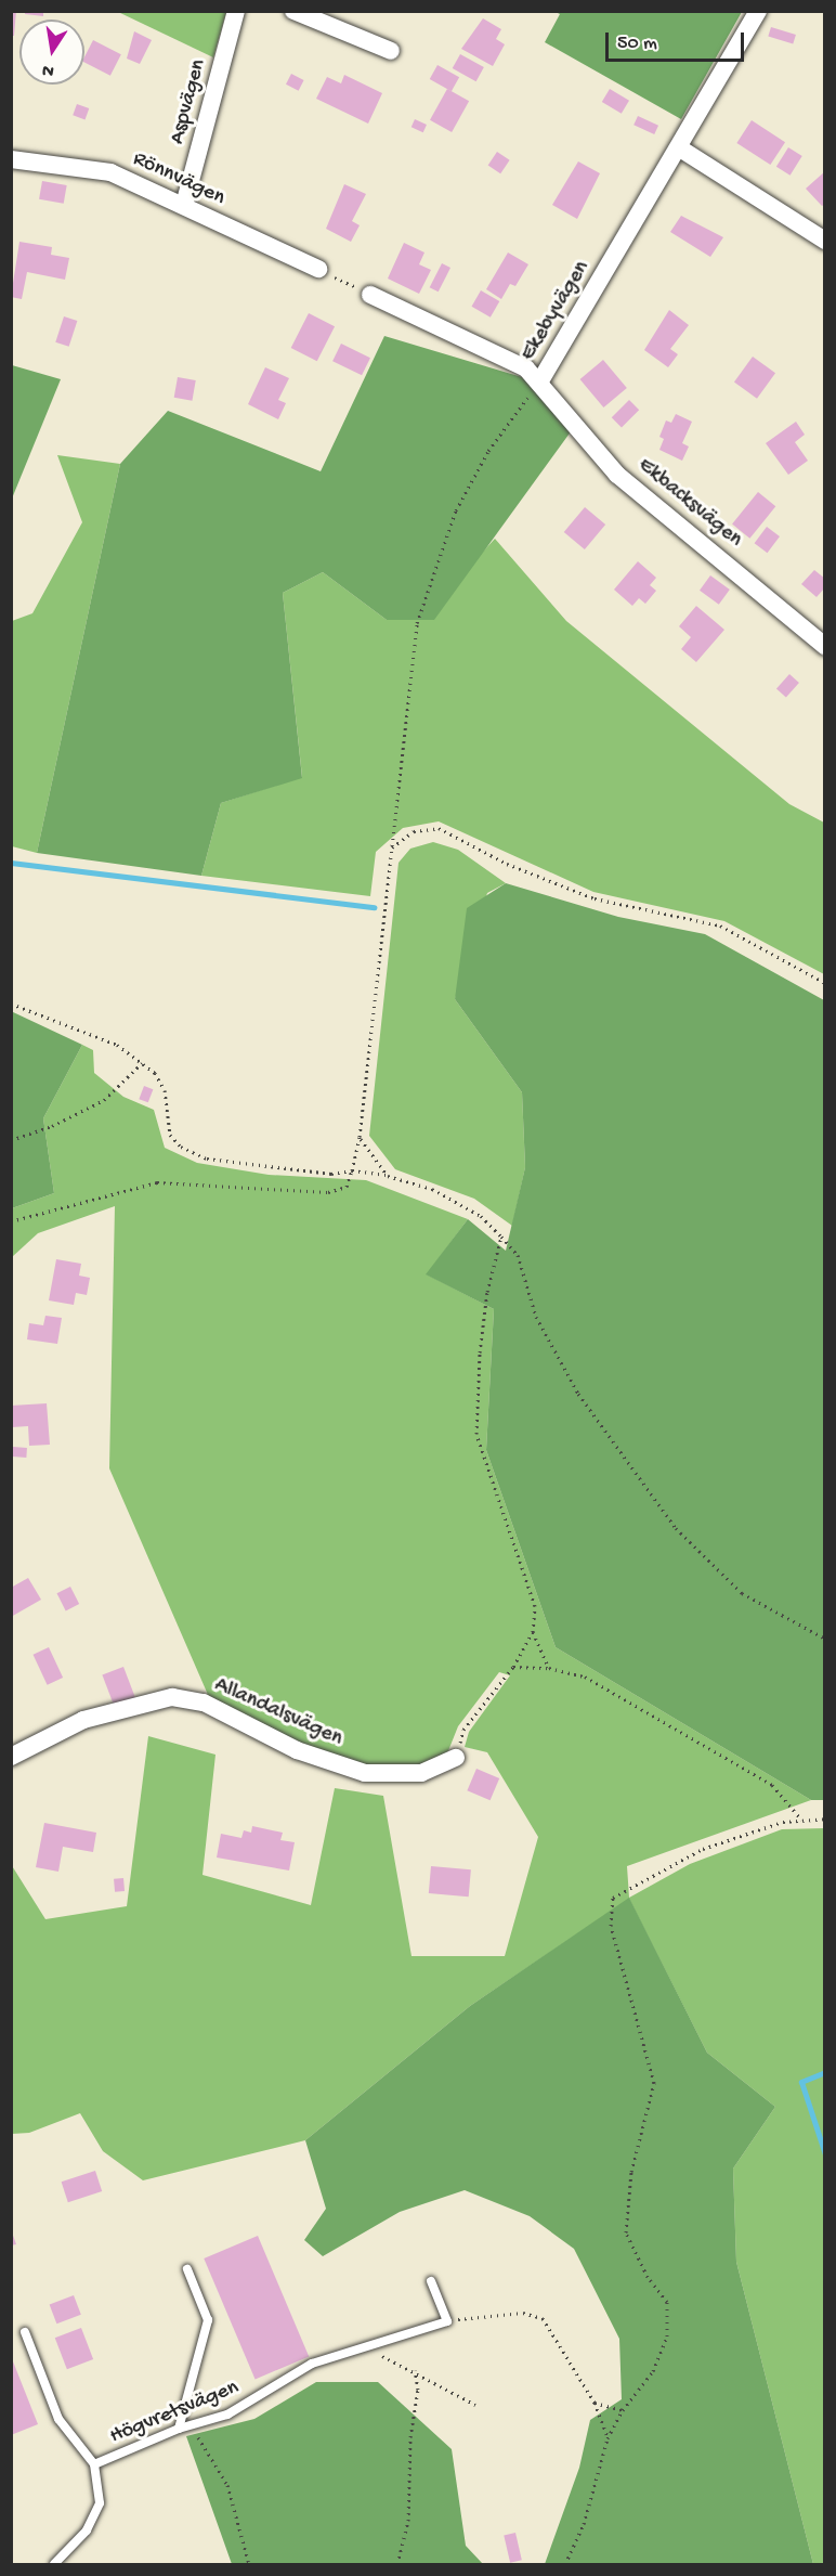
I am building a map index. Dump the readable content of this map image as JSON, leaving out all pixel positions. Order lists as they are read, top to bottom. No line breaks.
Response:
{"streets":{"street":["Aspvägen","Rönnvägen","Ekebyvägen","Ekbacksvägen","Allandalsvägen"],"lane":["Högvretsvägen"]},"crossings":[["Aspvägen","Rönnvägen"],["Ekebyvägen","Ekbacksvägen"]],"scale_bar":"50 m","north":"bottom"}
